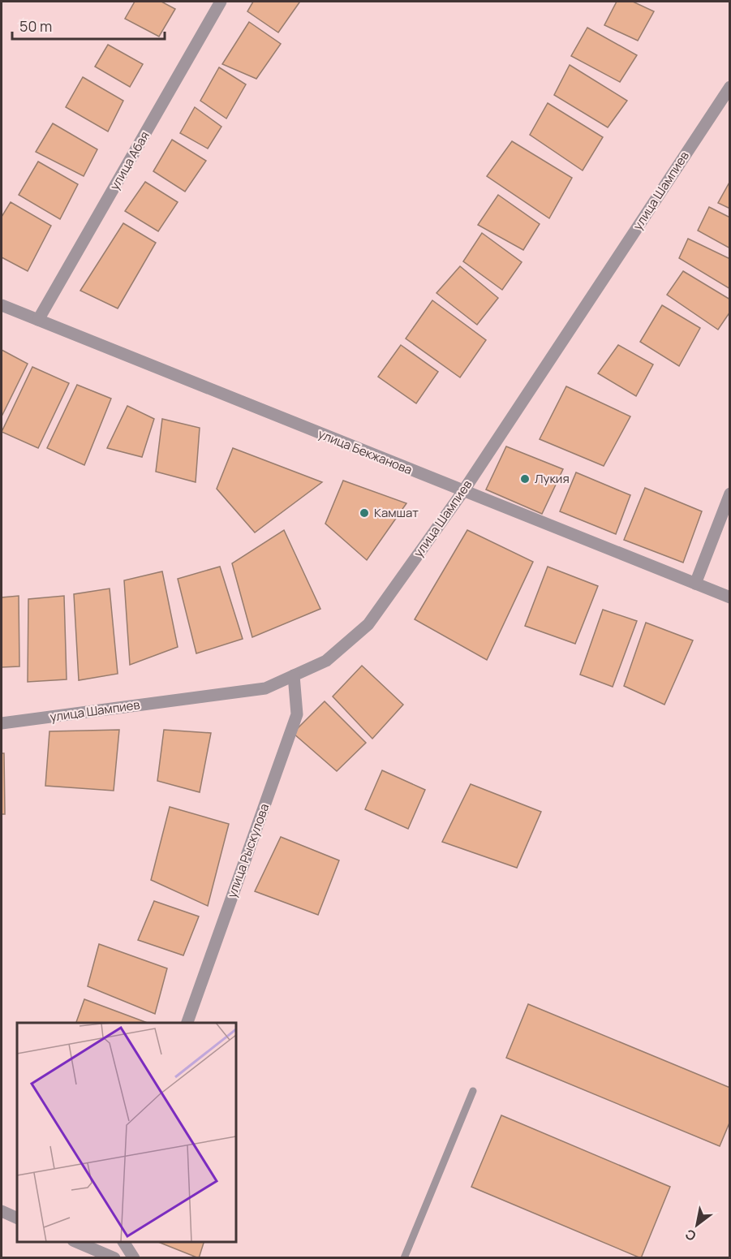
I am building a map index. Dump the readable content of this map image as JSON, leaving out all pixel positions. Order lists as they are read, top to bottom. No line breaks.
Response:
{"streets":{"street":["улица Абая","улица Шампиев","улица Бекжанова","улица Рыскулова"]},"crossings":[["улица Абая","улица Бекжанова"],["улица Шампиев","улица Бекжанова"],["улица Шампиев","улица Рыскулова"]],"places":["Лукия","Камшат"],"scale_bar":"50 m","north":"bottom left"}
